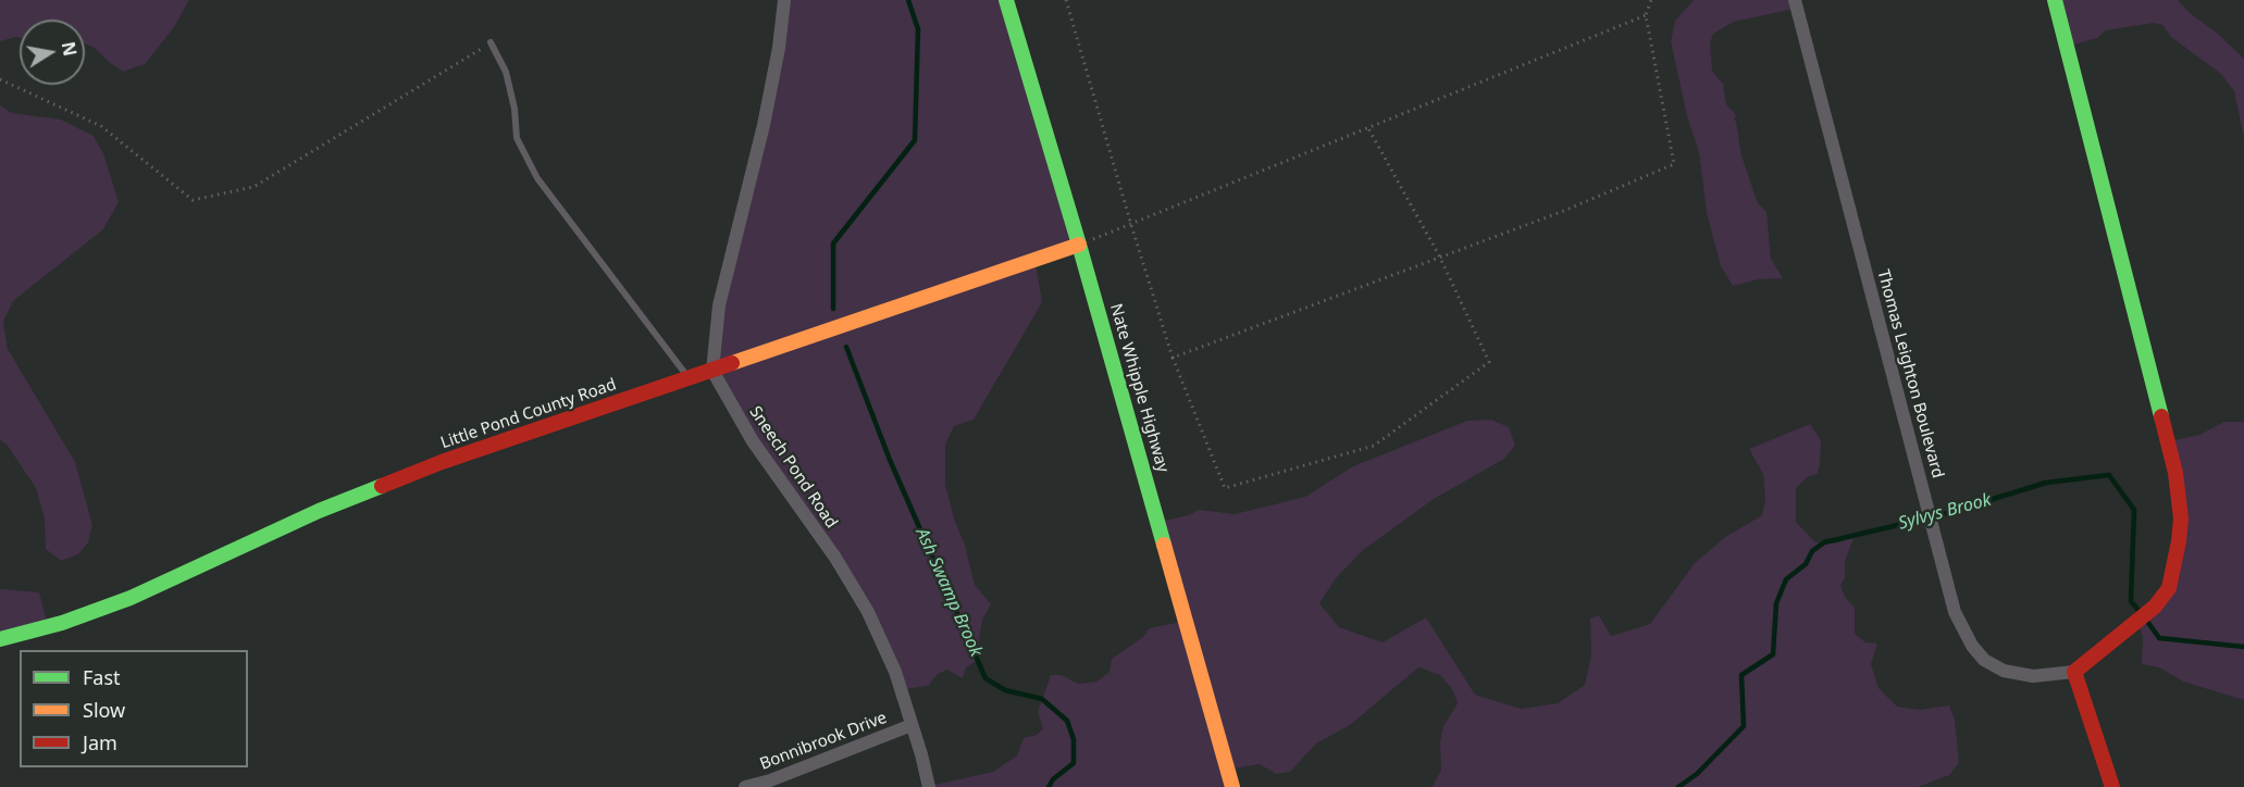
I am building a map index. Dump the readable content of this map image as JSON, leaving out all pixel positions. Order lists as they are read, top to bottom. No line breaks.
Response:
{"streets":{"street":["Thomas Leighton Boulevard","Nate Whipple Highway","Little Pond County Road","Sneech Pond Road","Bonnibrook Drive"]},"crossings":[["Nate Whipple Highway","Little Pond County Road"],["Little Pond County Road","Sneech Pond Road"],["Sneech Pond Road","Bonnibrook Drive"]],"water":["Sylvys Brook","Ash Swamp Brook"],"legend":["Fast","Slow","Jam"],"north":"right"}
